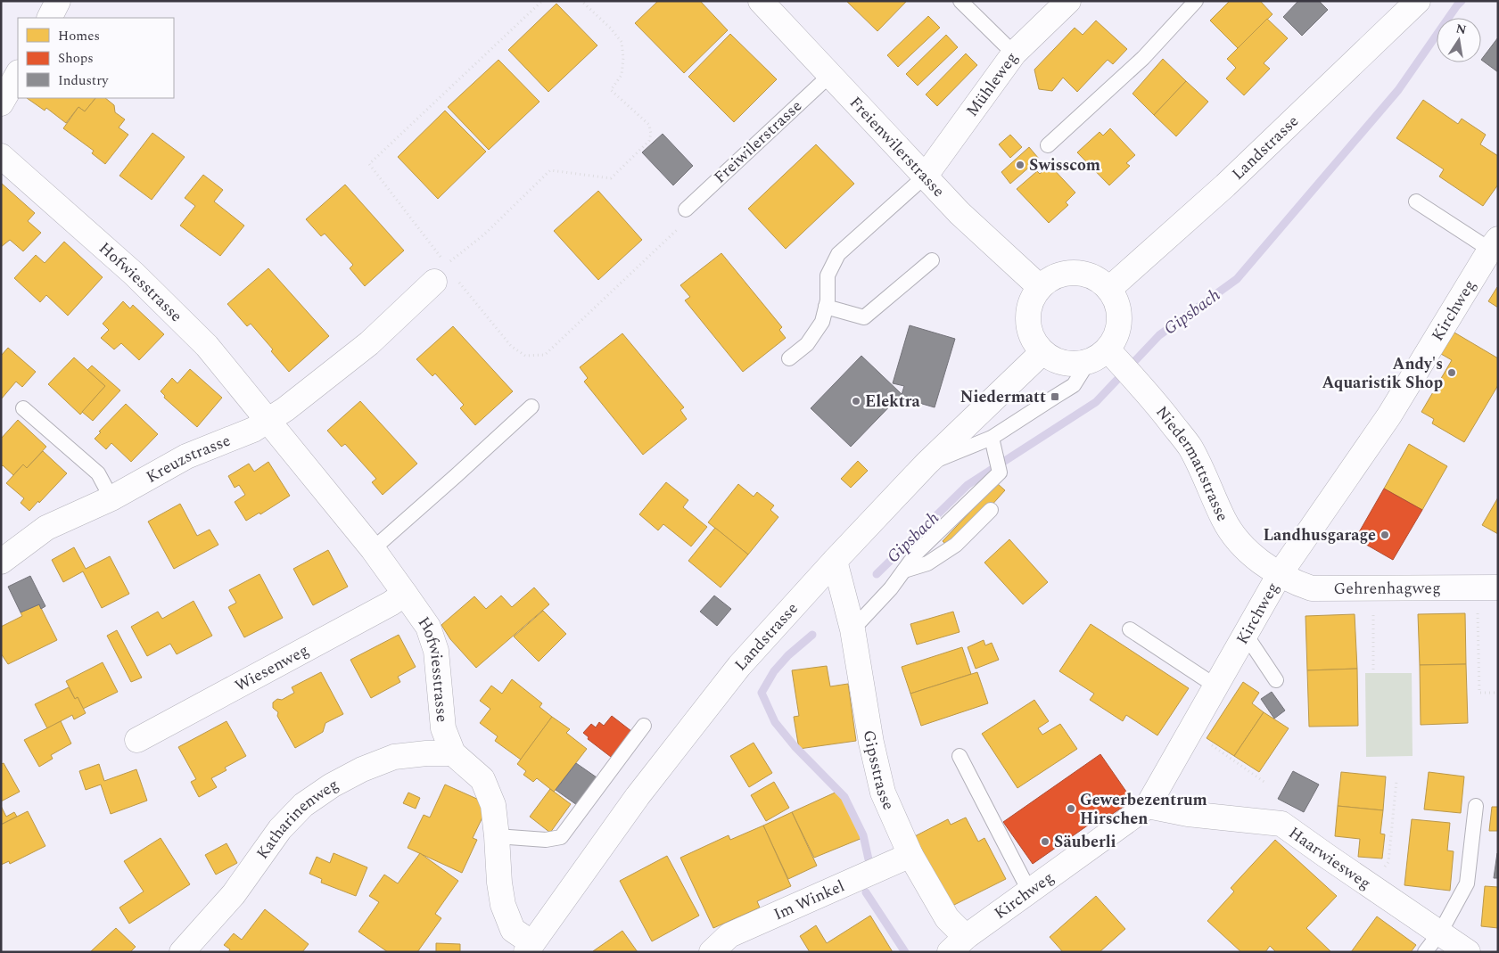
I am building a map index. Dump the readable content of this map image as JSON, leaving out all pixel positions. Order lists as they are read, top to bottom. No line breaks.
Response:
{"streets":{"street":["Mühleweg","Freienwilerstrasse","Landstrasse","Hofwiesstrasse","Kirchweg","Kreuzstrasse","Niedermattstrasse","Gehrenhagweg","Wiesenweg","Gipsstrasse","Katharinenweg","Haarwiesweg","Im Winkel"],"lane":["Freiwilerstrasse"]},"crossings":[["Mühleweg","Freienwilerstrasse"],["Freiwilerstrasse","Freienwilerstrasse"],["Freienwilerstrasse","Landstrasse"],["Freienwilerstrasse","Niedermattstrasse"],["Landstrasse","Hofwiesstrasse"],["Landstrasse","Niedermattstrasse"],["Landstrasse","Gipsstrasse"],["Hofwiesstrasse","Kreuzstrasse"],["Hofwiesstrasse","Wiesenweg"],["Hofwiesstrasse","Katharinenweg"],["Kirchweg","Niedermattstrasse"],["Kirchweg","Gehrenhagweg"],["Kirchweg","Gipsstrasse"],["Kirchweg","Haarwiesweg"],["Niedermattstrasse","Gehrenhagweg"],["Gipsstrasse","Im Winkel"]],"water":["Gipsbach"],"places":{"other":["Swisscom","Andy's Aquaristik Shop","Elektra","Landhusgarage","Gewerbezentrum Hirschen","Säuberli"],"transit":["Niedermatt"]},"legend":["Homes","Shops","Industry"],"north":"top"}
